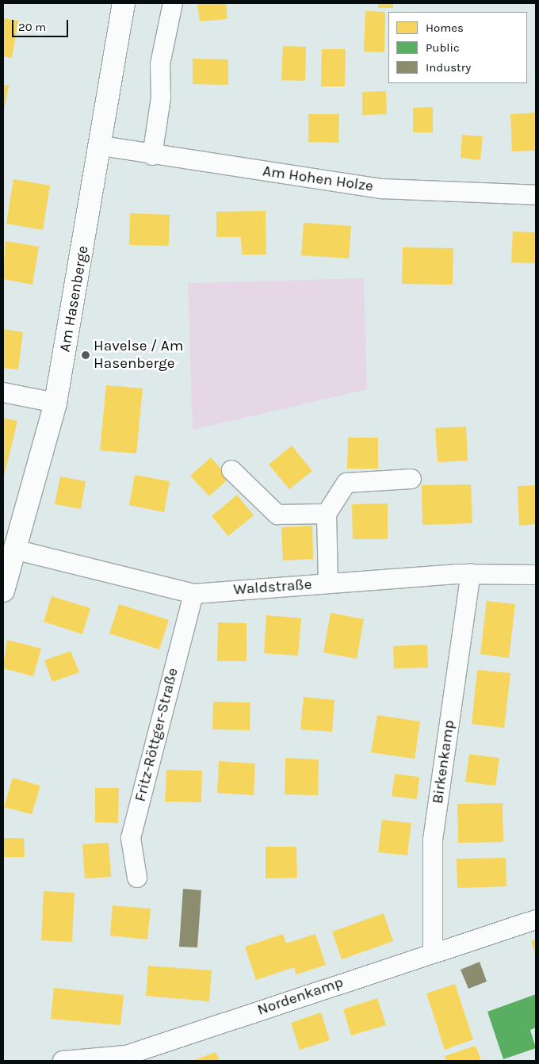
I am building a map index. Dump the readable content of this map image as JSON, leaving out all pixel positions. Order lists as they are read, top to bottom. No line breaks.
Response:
{"streets":{"street":["Am Hohen Holze","Am Hasenberge","Waldstraße","Fritz-Röttger-Straße","Birkenkamp","Nordenkamp"]},"crossings":[["Am Hohen Holze","Am Hasenberge"],["Am Hasenberge","Waldstraße"],["Waldstraße","Fritz-Röttger-Straße"],["Waldstraße","Birkenkamp"],["Birkenkamp","Nordenkamp"]],"places":["Havelse / Am Hasenberge"],"legend":["Homes","Public","Industry"],"scale_bar":"20 m"}
